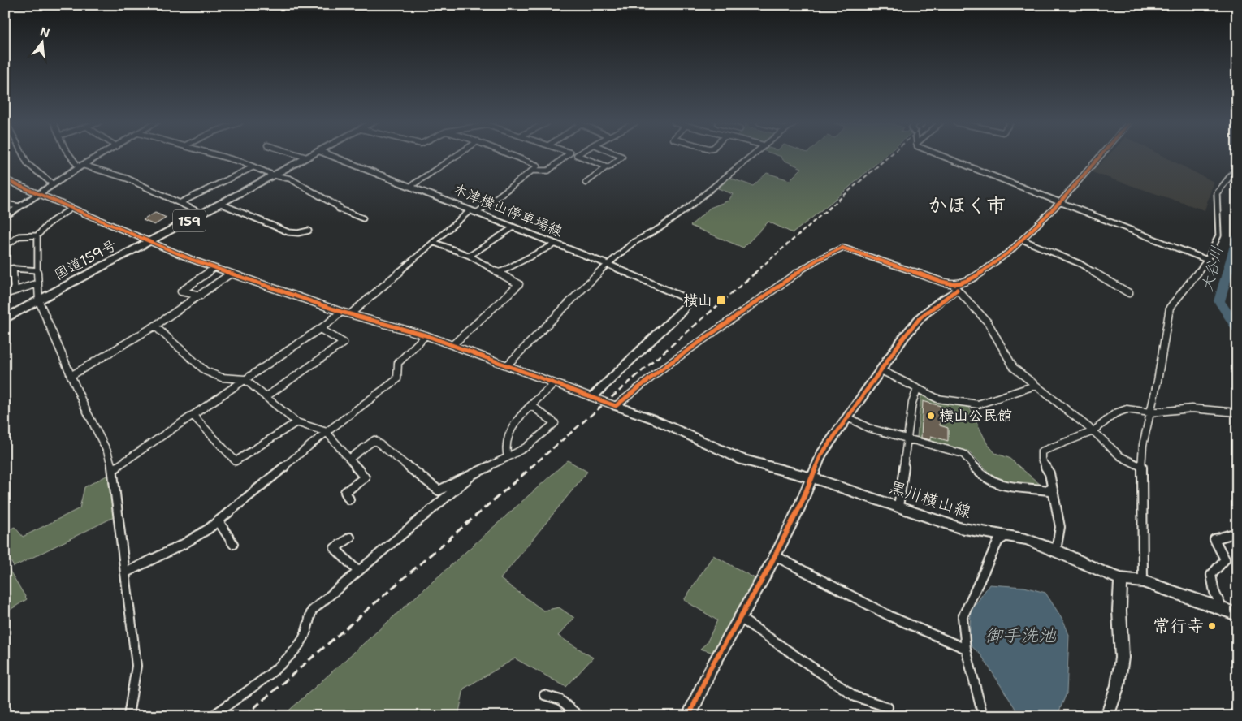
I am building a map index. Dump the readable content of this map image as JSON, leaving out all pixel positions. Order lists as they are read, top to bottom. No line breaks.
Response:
{"streets":{"highway":["159","国道159号"],"main road":["木津横山停車場線","黒川横山線"]},"districts":["かほく市"],"water":["大谷川","御手洗池"],"places":{"transit":["横山"],"other":["横山公民館","常行寺"]},"north":"top"}
